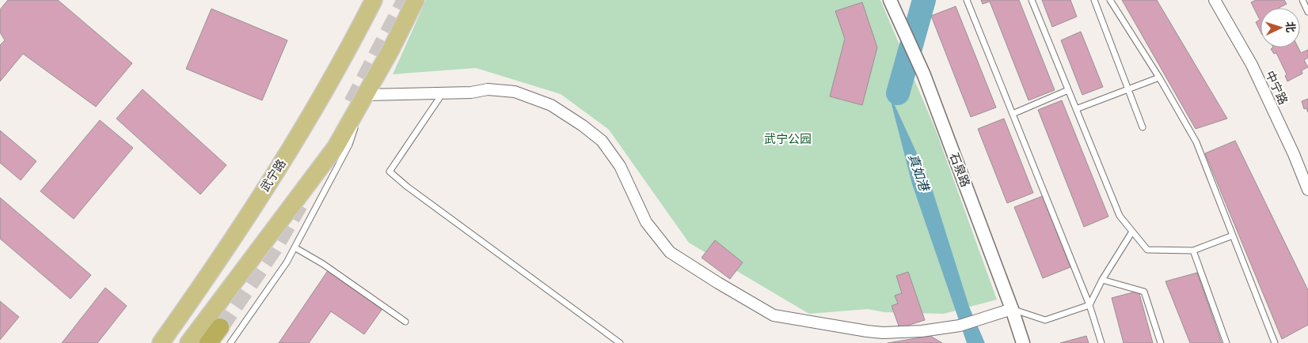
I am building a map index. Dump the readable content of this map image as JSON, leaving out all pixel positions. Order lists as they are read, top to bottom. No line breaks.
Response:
{"streets":{"main road":["武宁路"],"street":["中宁路","石泉路"]},"water":["真如港"],"parks":["武宁公园"],"north":"right"}
